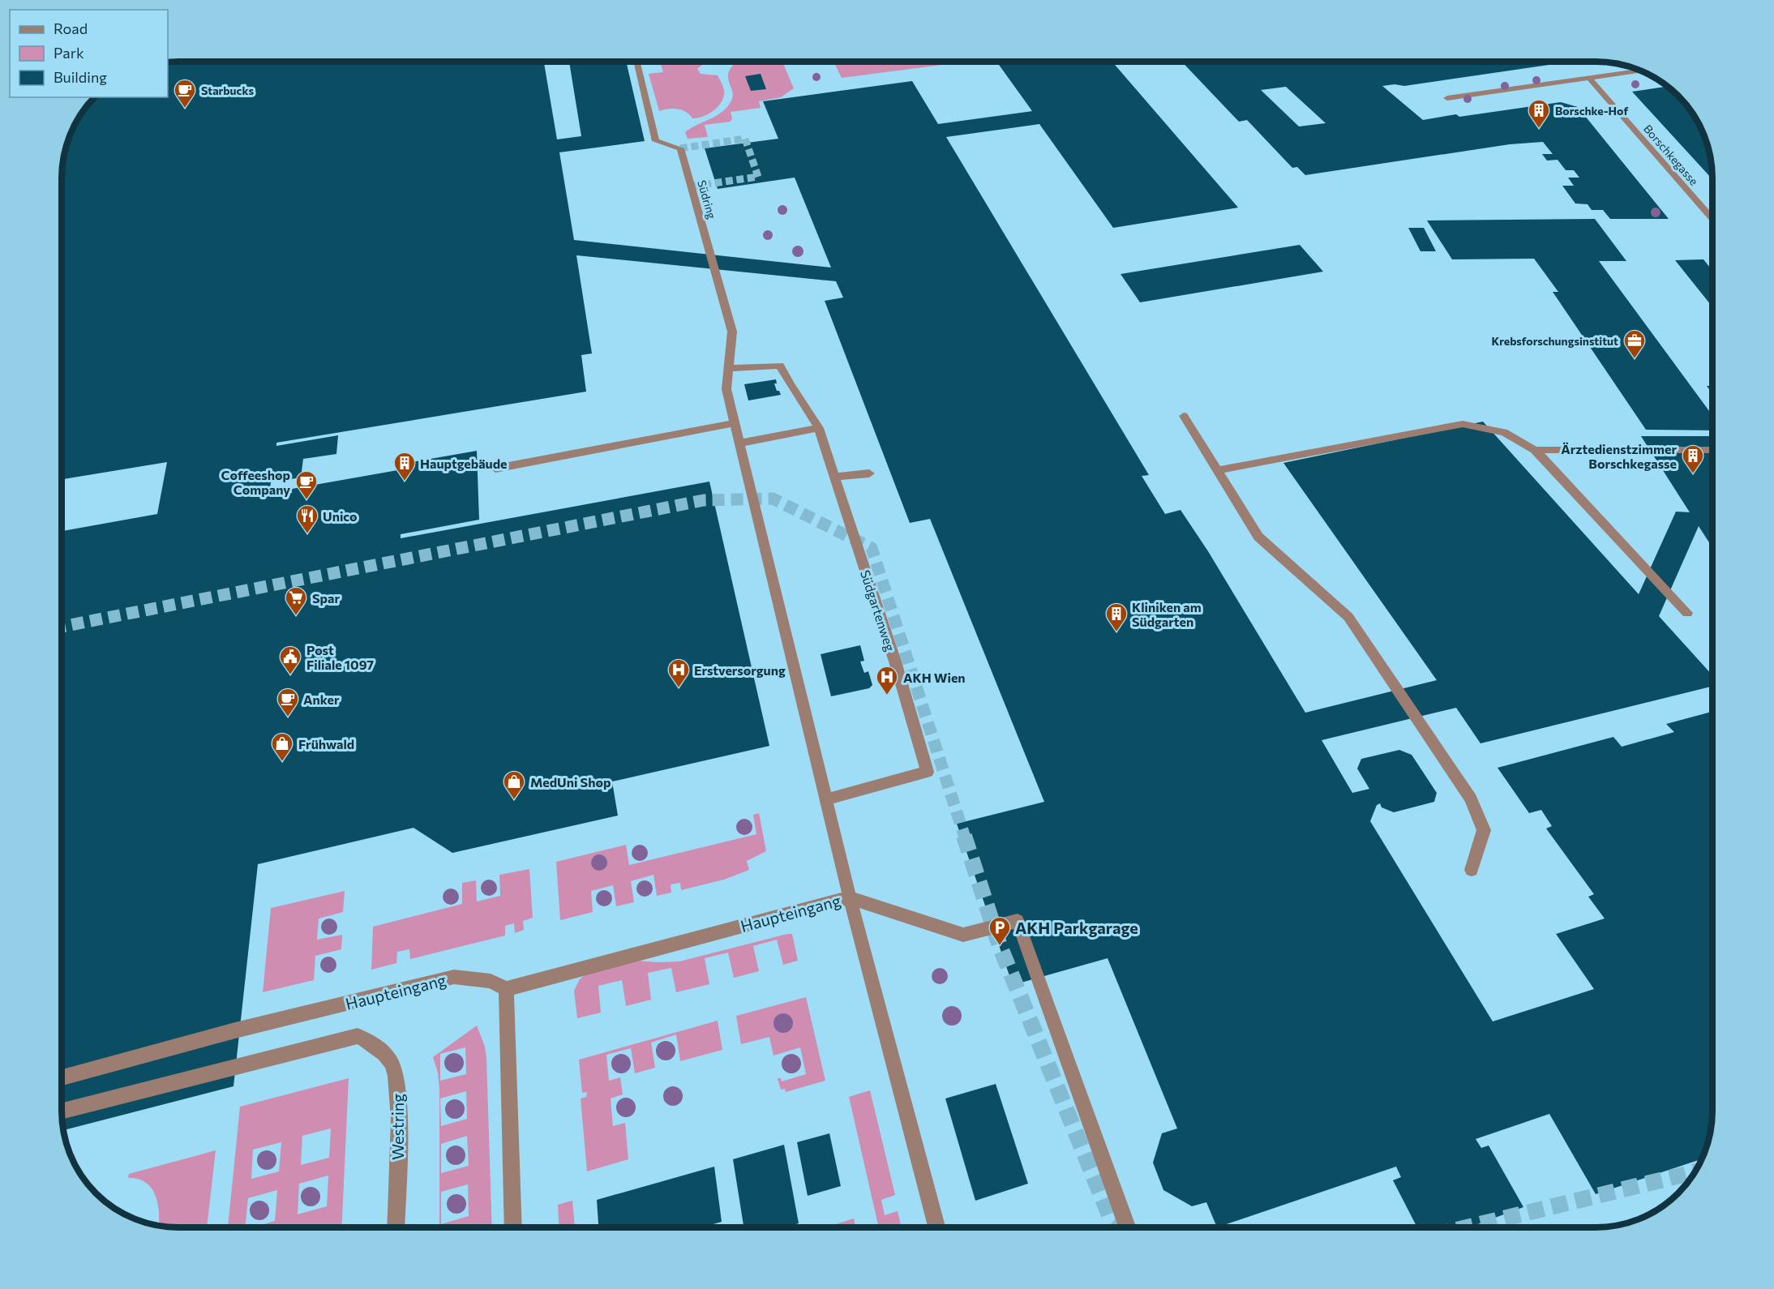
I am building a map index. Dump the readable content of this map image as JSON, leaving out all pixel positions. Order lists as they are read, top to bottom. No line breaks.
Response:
{"streets":{"street":["Borschkegasse","Südring","Südgartenweg","Haupteingang","Westring"]},"places":{"cafe":["Starbucks","Coffeeshop Company","Anker"],"building":["Borschke-Hof","Ärztedienstzimmer Borschkegasse","Hauptgebäude","Kliniken am Südgarten"],"office":["Krebsforschungsinstitut"],"restaurant":["Unico"],"supermarket":["Spar"],"public building":["Post Filiale 1097"],"hospital":["Erstversorgung","AKH Wien"],"shop":["Frühwald","MedUni Shop"],"parking":["AKH Parkgarage"]},"legend":["Road","Park","Building"]}
